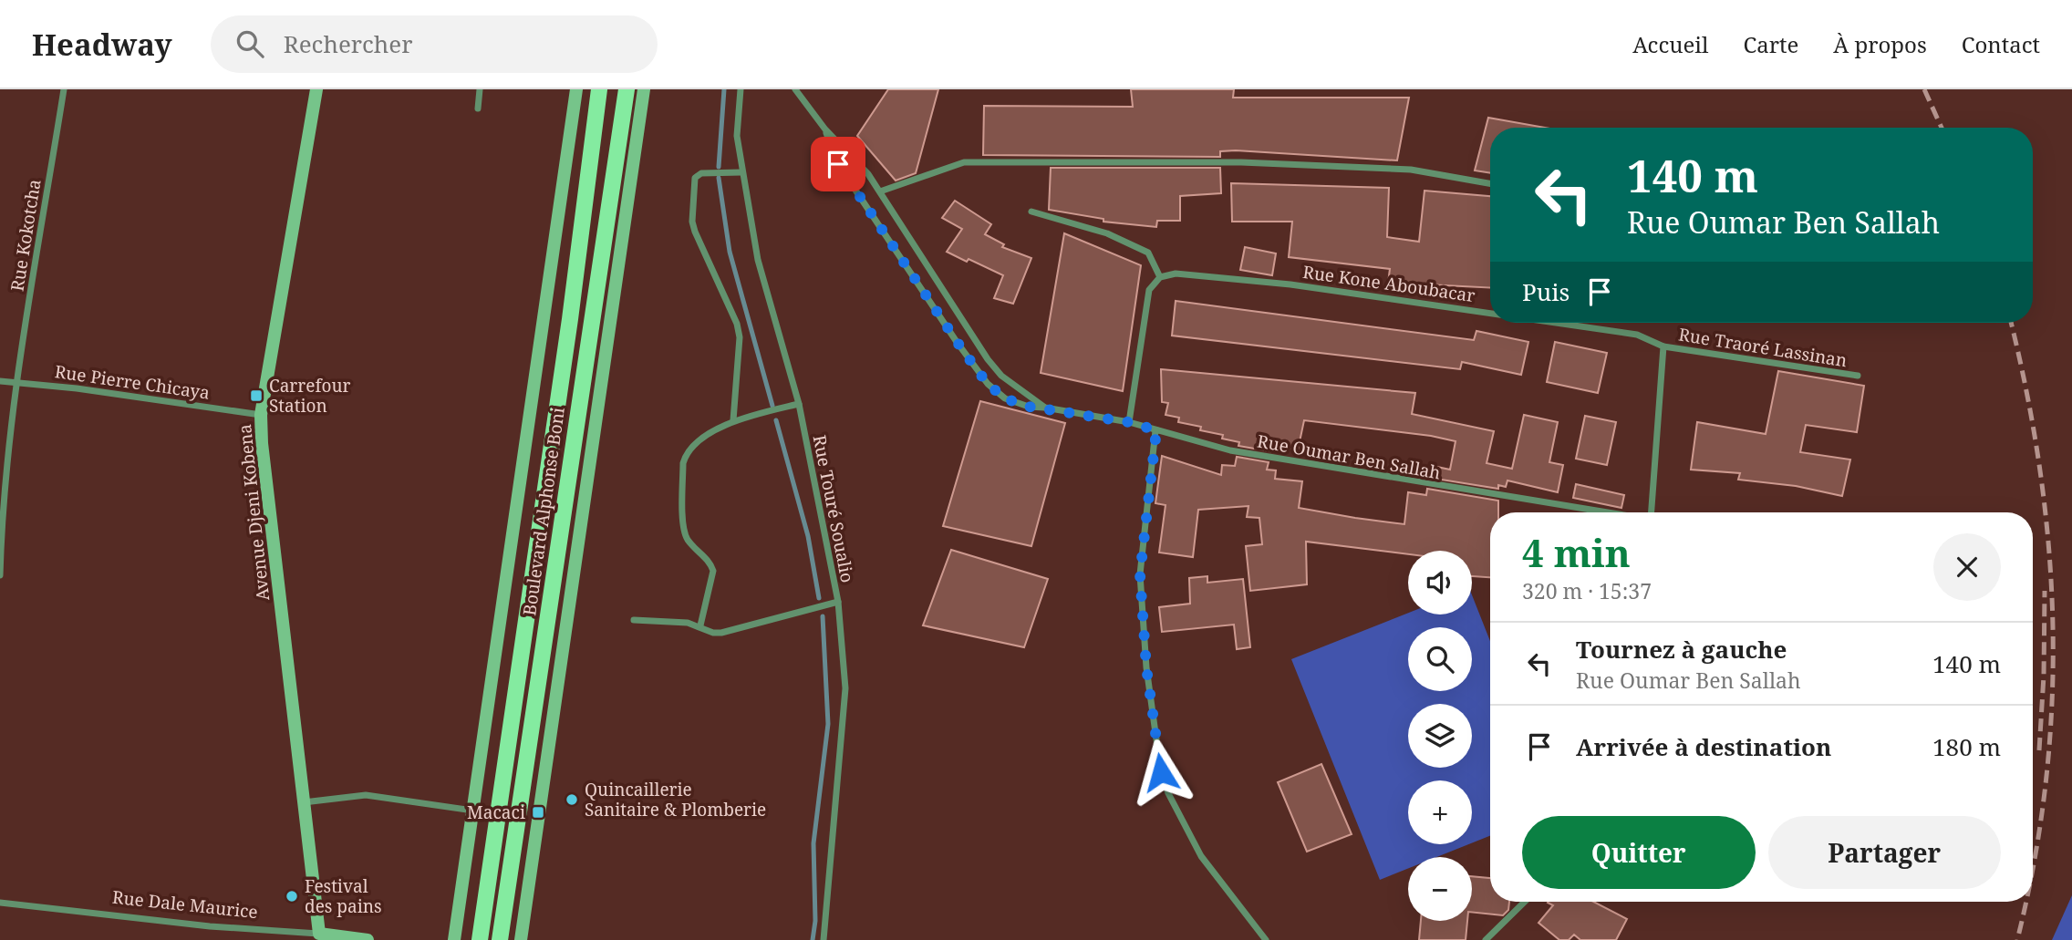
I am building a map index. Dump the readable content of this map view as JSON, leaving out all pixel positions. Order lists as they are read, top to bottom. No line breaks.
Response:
{"streets":{"main road":["Boulevard Alphonse Boni"],"street":["Rue Kokotcha","Rue Kone Aboubacar","Rue Traoré Lassinan","Rue Pierre Chicaya","Rue Oumar Ben Sallah","Rue Touré Soualio","Avenue Djeni Kobena","Rue Dale Maurice"]},"crossings":[["Rue Kokotcha","Rue Pierre Chicaya"],["Rue Kone Aboubacar","Rue Traoré Lassinan"],["Rue Pierre Chicaya","Avenue Djeni Kobena"],["Avenue Djeni Kobena","Rue Dale Maurice"]],"places":{"transit":["Carrefour Station","Macaci"],"other":["Quincaillerie Sanitaire & Plomberie","Festival des pains"]},"page":{"header":"Headway","search":"Rechercher","nav":["Accueil","Carte","À propos","Contact"],"turn":["140 m","Rue Oumar Ben Sallah"],"then":"Puis","heading":["4 min","320 m · 15:37"],"map_buttons":["+","−"],"list":[{"name":"Tournez à gauche","note":"Rue Oumar Ben Sallah","value":"140 m"},{"name":"Arrivée à destination","value":"180 m"}],"buttons":["Quitter","Partager"]}}
